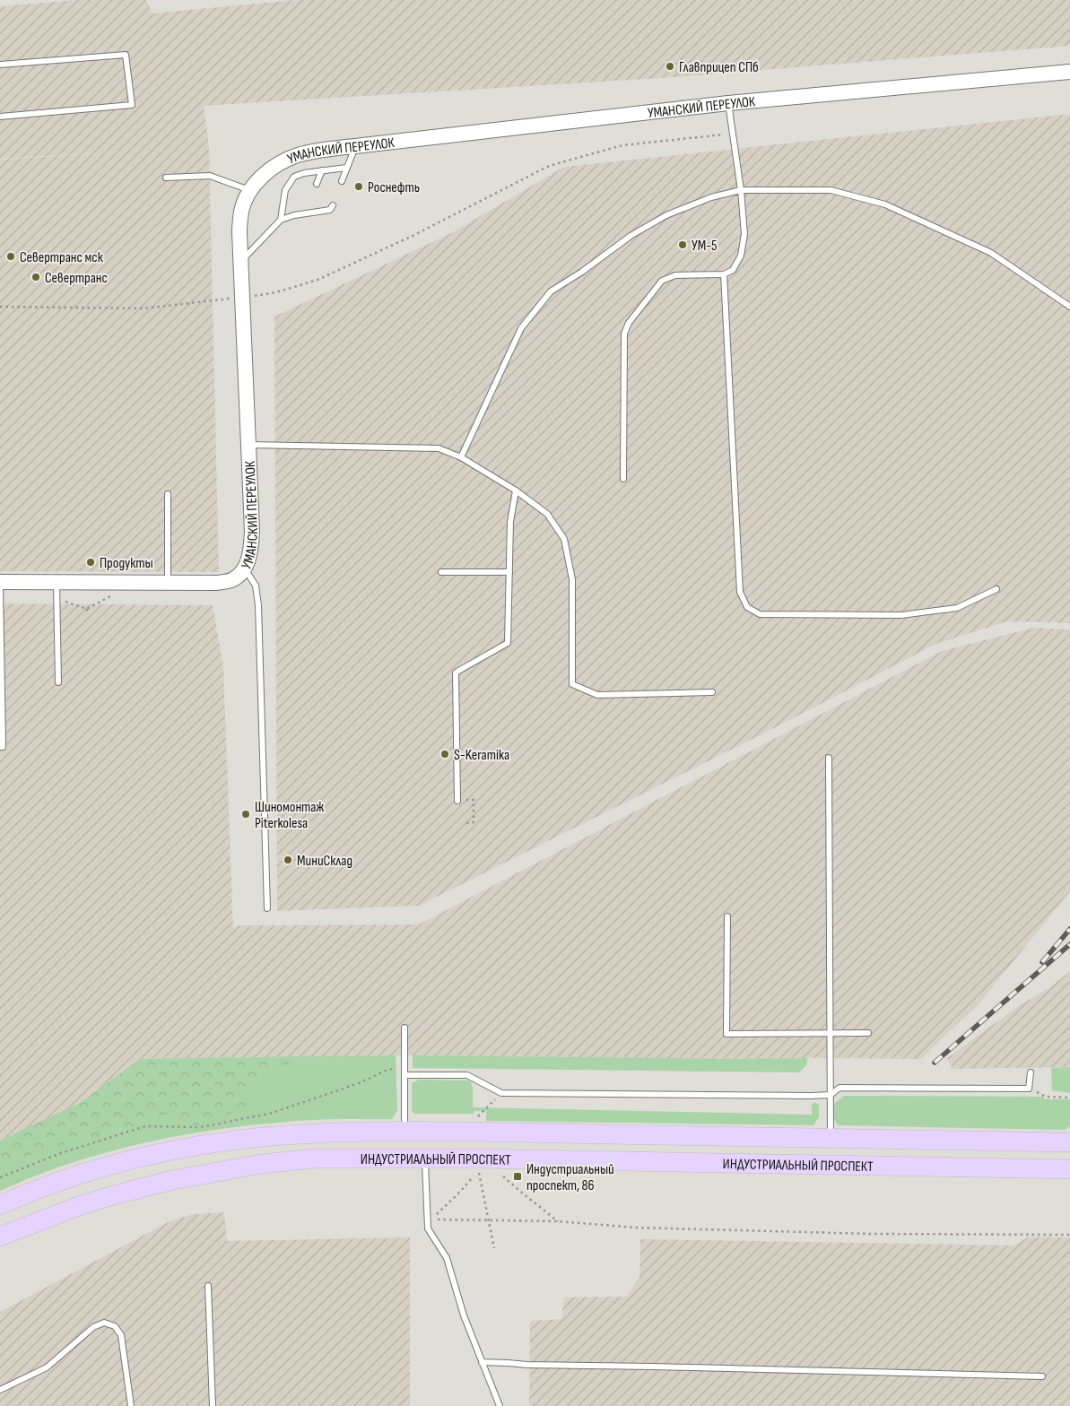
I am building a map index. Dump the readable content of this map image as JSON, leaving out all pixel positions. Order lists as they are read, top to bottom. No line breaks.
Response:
{"streets":{"main road":["ИНДУСТРИАЛЬНЫЙ ПРОСПЕКТ"],"street":["УМАНСКИЙ ПЕРЕУЛОК"]},"places":{"other":["Главприцеп СПб","Роснефть","УМ-5","Севертранс мск","Севертранс","Продукты","S-Keramika","Шиномонтаж Piterkolesa","МиниСклад"],"transit":["Индустриальный проспект, 86"]}}
